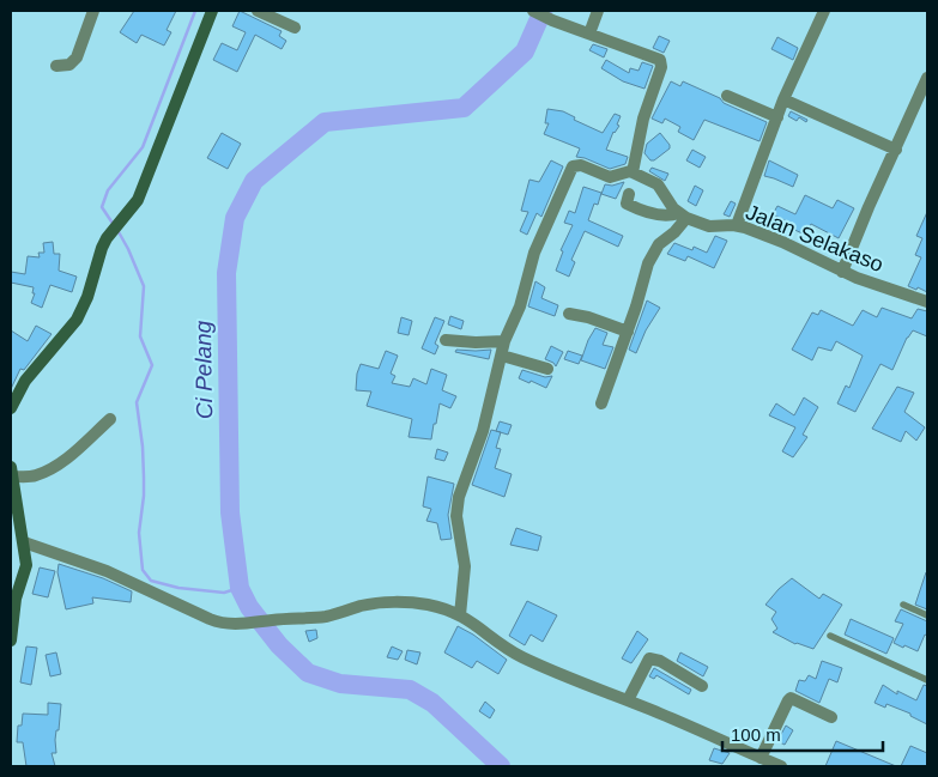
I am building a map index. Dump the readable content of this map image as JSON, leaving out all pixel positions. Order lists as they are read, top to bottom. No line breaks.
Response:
{"streets":{"street":["Jalan Selakaso"]},"water":["Ci Pelang"],"scale_bar":"100 m"}
